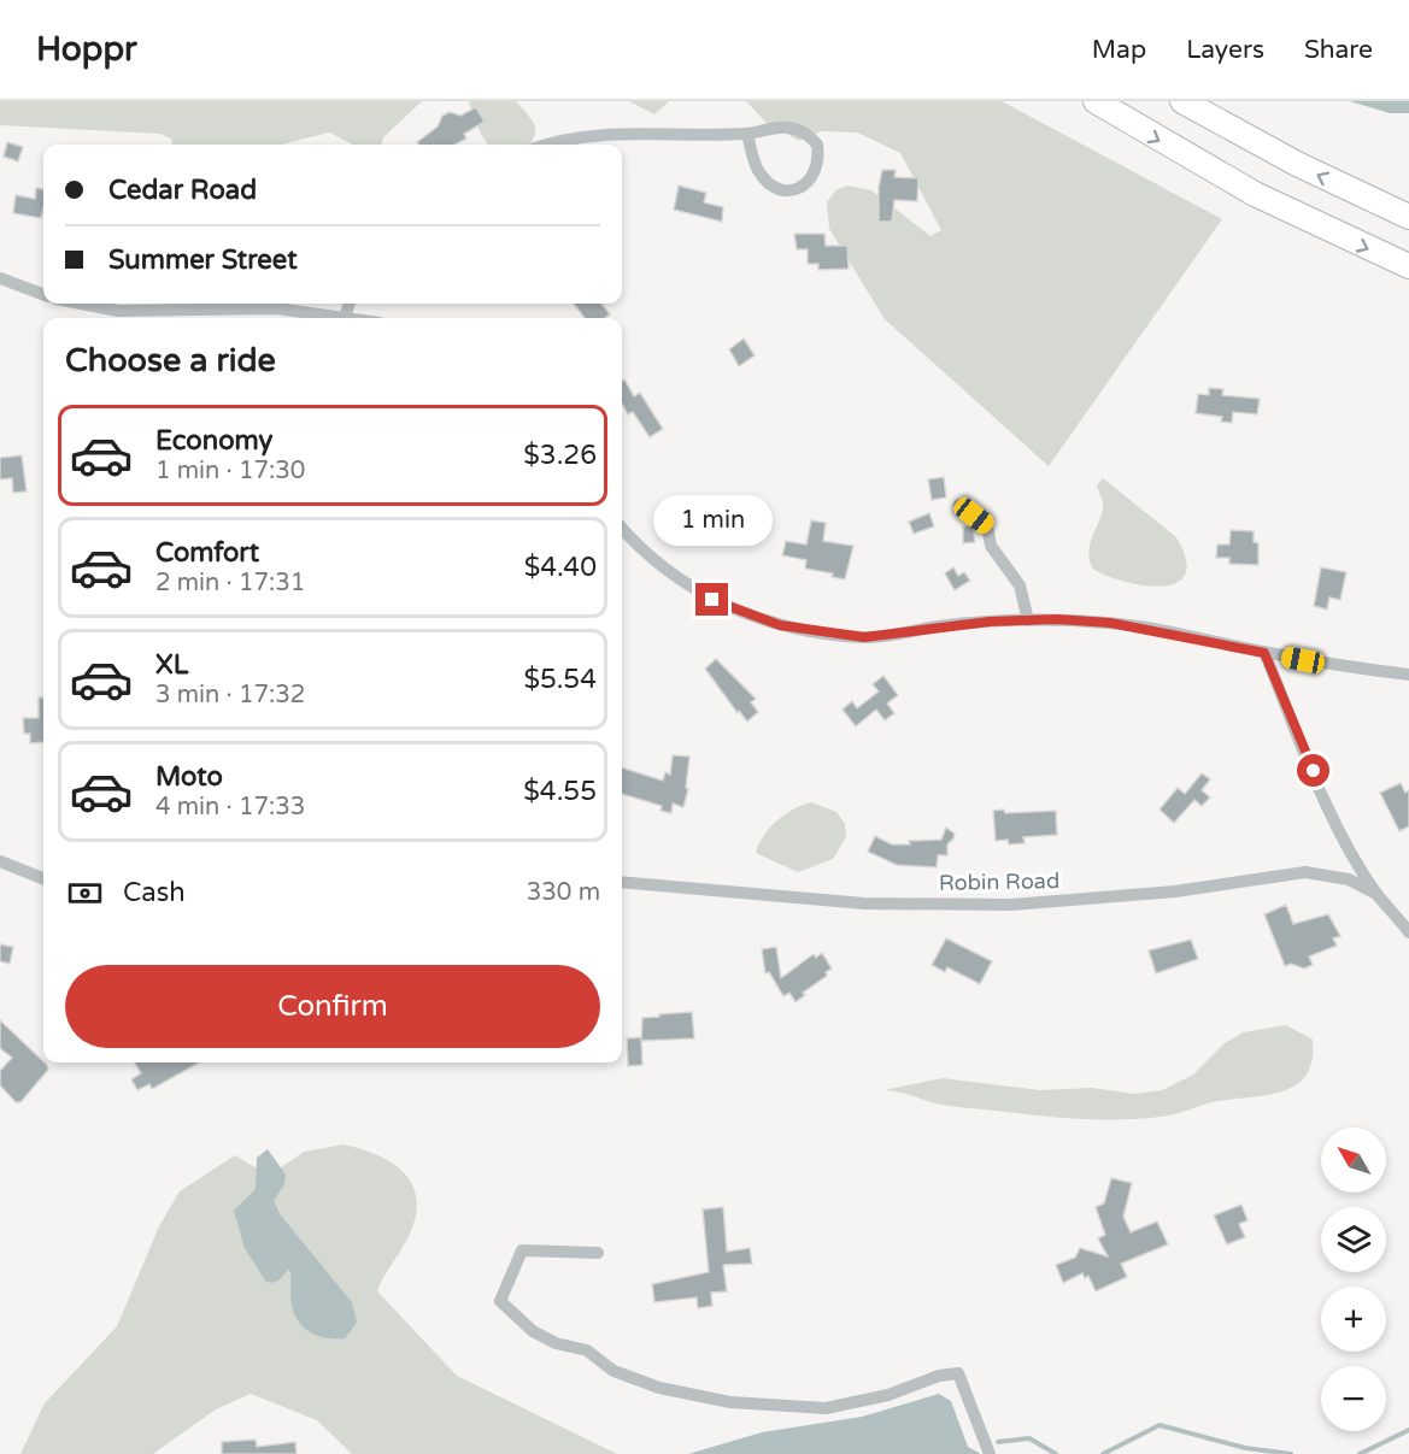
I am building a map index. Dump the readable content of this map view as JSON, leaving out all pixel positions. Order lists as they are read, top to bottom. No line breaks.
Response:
{"streets":{"street":["Robin Road"]},"north":"top left","page":{"header":"Hoppr","nav":["Map","Layers","Share"],"banner":["Cedar Road","Summer Street"],"heading":"Choose a ride","list":[{"name":"Economy","note":"1 min · 17:30","value":"$3.26"},{"name":"Comfort","note":"2 min · 17:31","value":"$4.40"},{"name":"XL","note":"3 min · 17:32","value":"$5.54"},{"name":"Moto","note":"4 min · 17:33","value":"$4.55"}],"bubble":"1 min","pay":["Cash","330 m"],"buttons":"Confirm","map_buttons":["+","−"]}}
